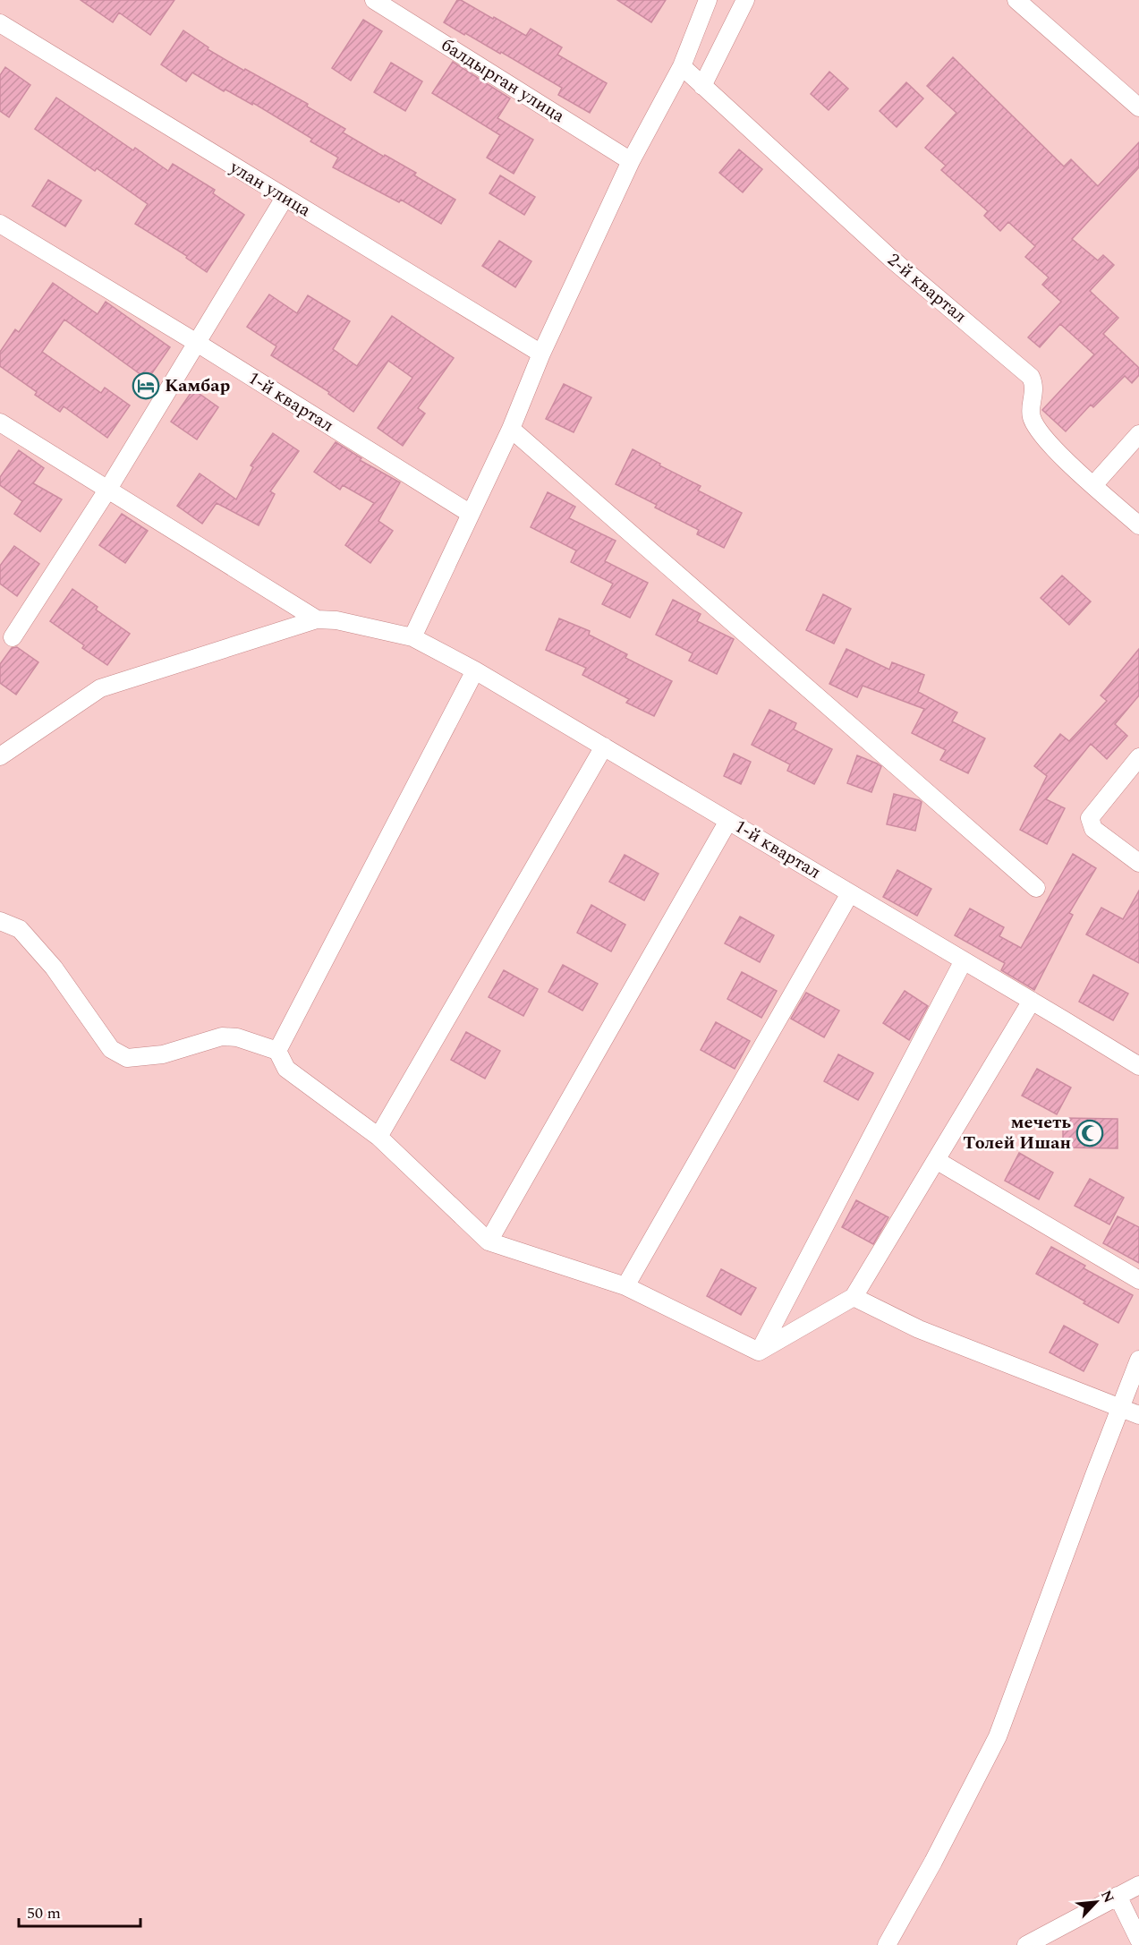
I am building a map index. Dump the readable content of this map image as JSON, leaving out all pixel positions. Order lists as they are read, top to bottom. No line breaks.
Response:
{"streets":{"street":["балдырган улица","улан улица","2-й квартал","1-й квартал"]},"places":{"hotel":["Камбар"],"mosque":["мечеть Толей Ишан"]},"scale_bar":"50 m","north":"top right"}
